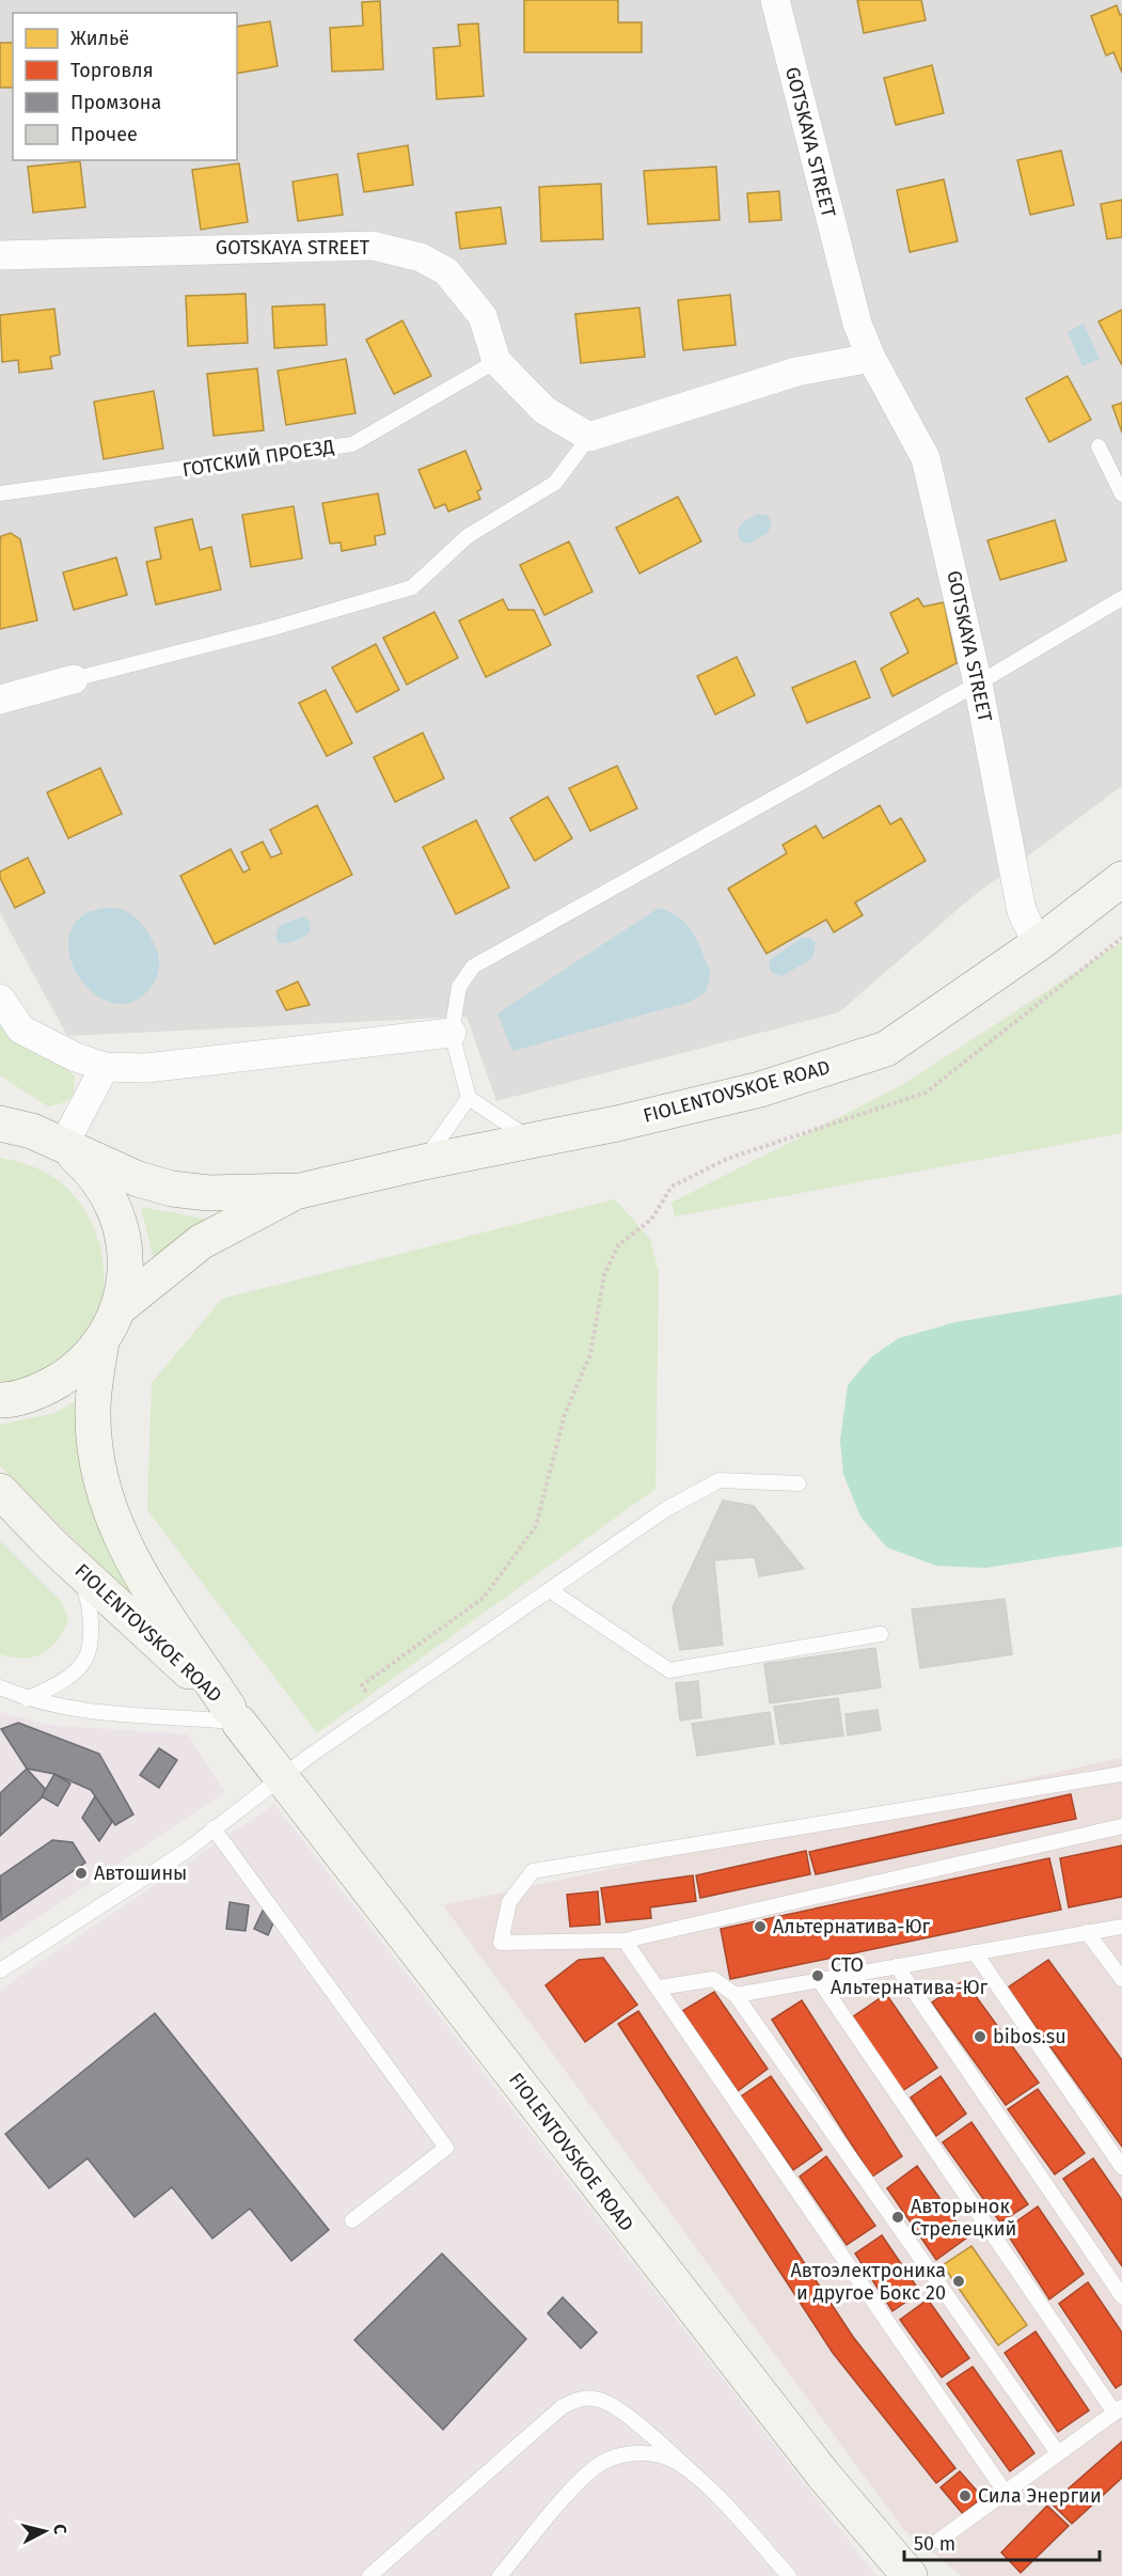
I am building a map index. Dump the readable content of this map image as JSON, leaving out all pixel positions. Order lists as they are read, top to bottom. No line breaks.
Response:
{"streets":{"main road":["FIOLENTOVSKOE ROAD"],"street":["GOTSKAYA STREET"],"lane":["ГОТСКИЙ ПРОЕЗД"]},"crossings":[["GOTSKAYA STREET","ГОТСКИЙ ПРОЕЗД"],["GOTSKAYA STREET","FIOLENTOVSKOE ROAD"]],"places":["Автошины","Альтернатива-Юг","СТО Альтернатива-Юг","bibos.su","Авторынок Стрелецкий","Автоэлектроника и другое Бокс 20","Сила Энергии"],"legend":["Жильё","Торговля","Промзона","Прочее"],"scale_bar":"50 m","north":"right"}
